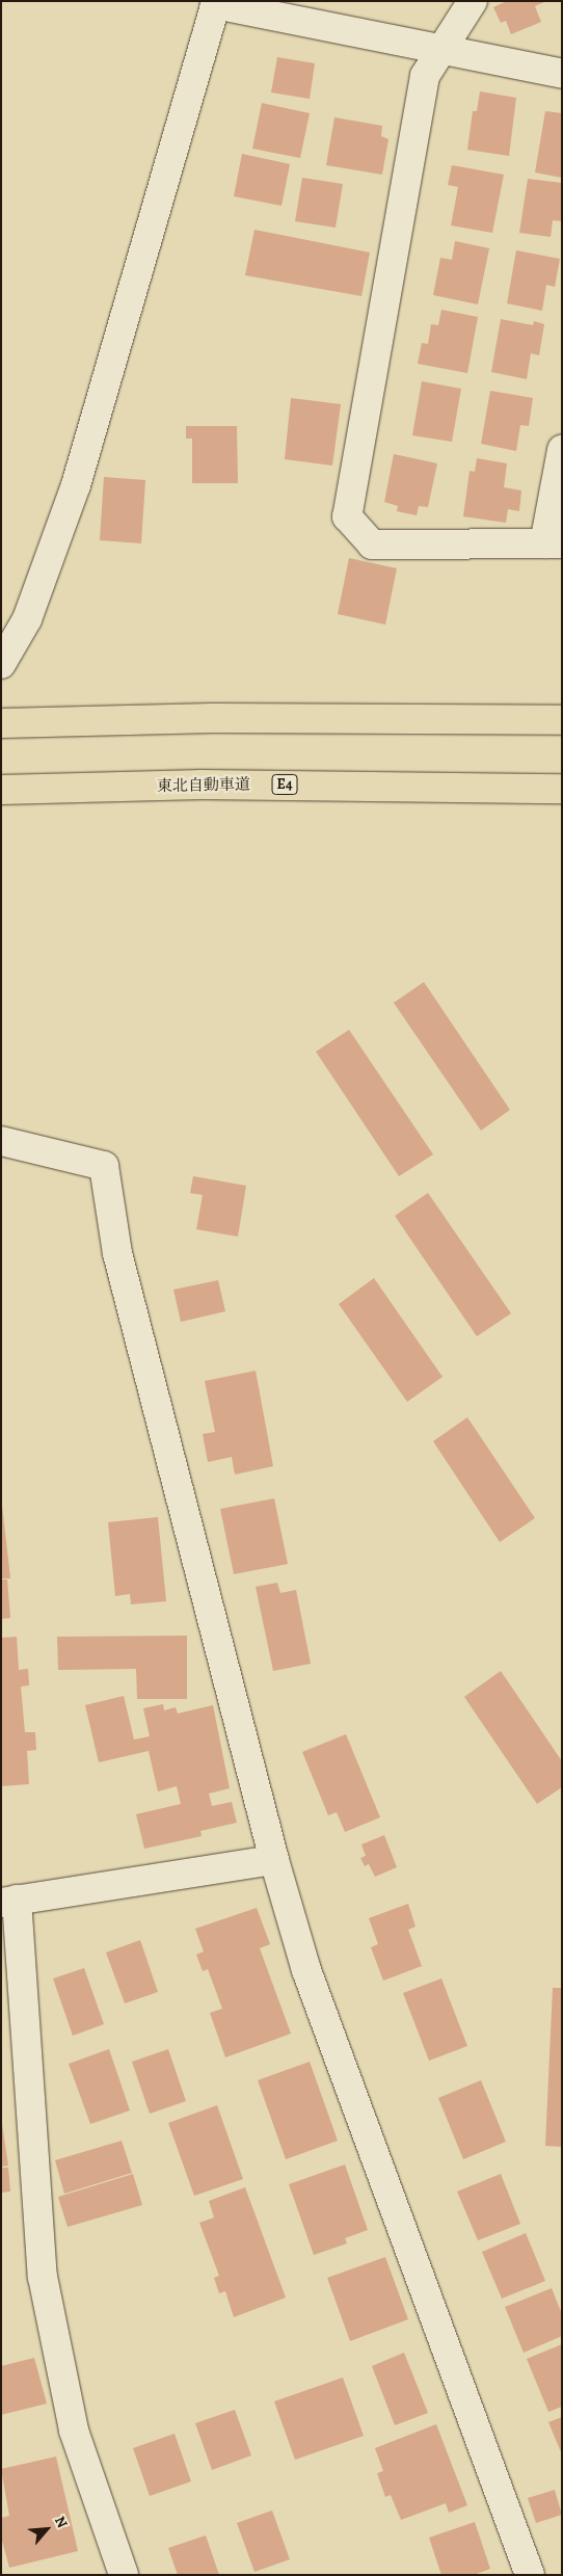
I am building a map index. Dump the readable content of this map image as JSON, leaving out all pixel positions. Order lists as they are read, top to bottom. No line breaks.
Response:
{"streets":{"highway":["E4","東北自動車道"]},"north":"top right"}
